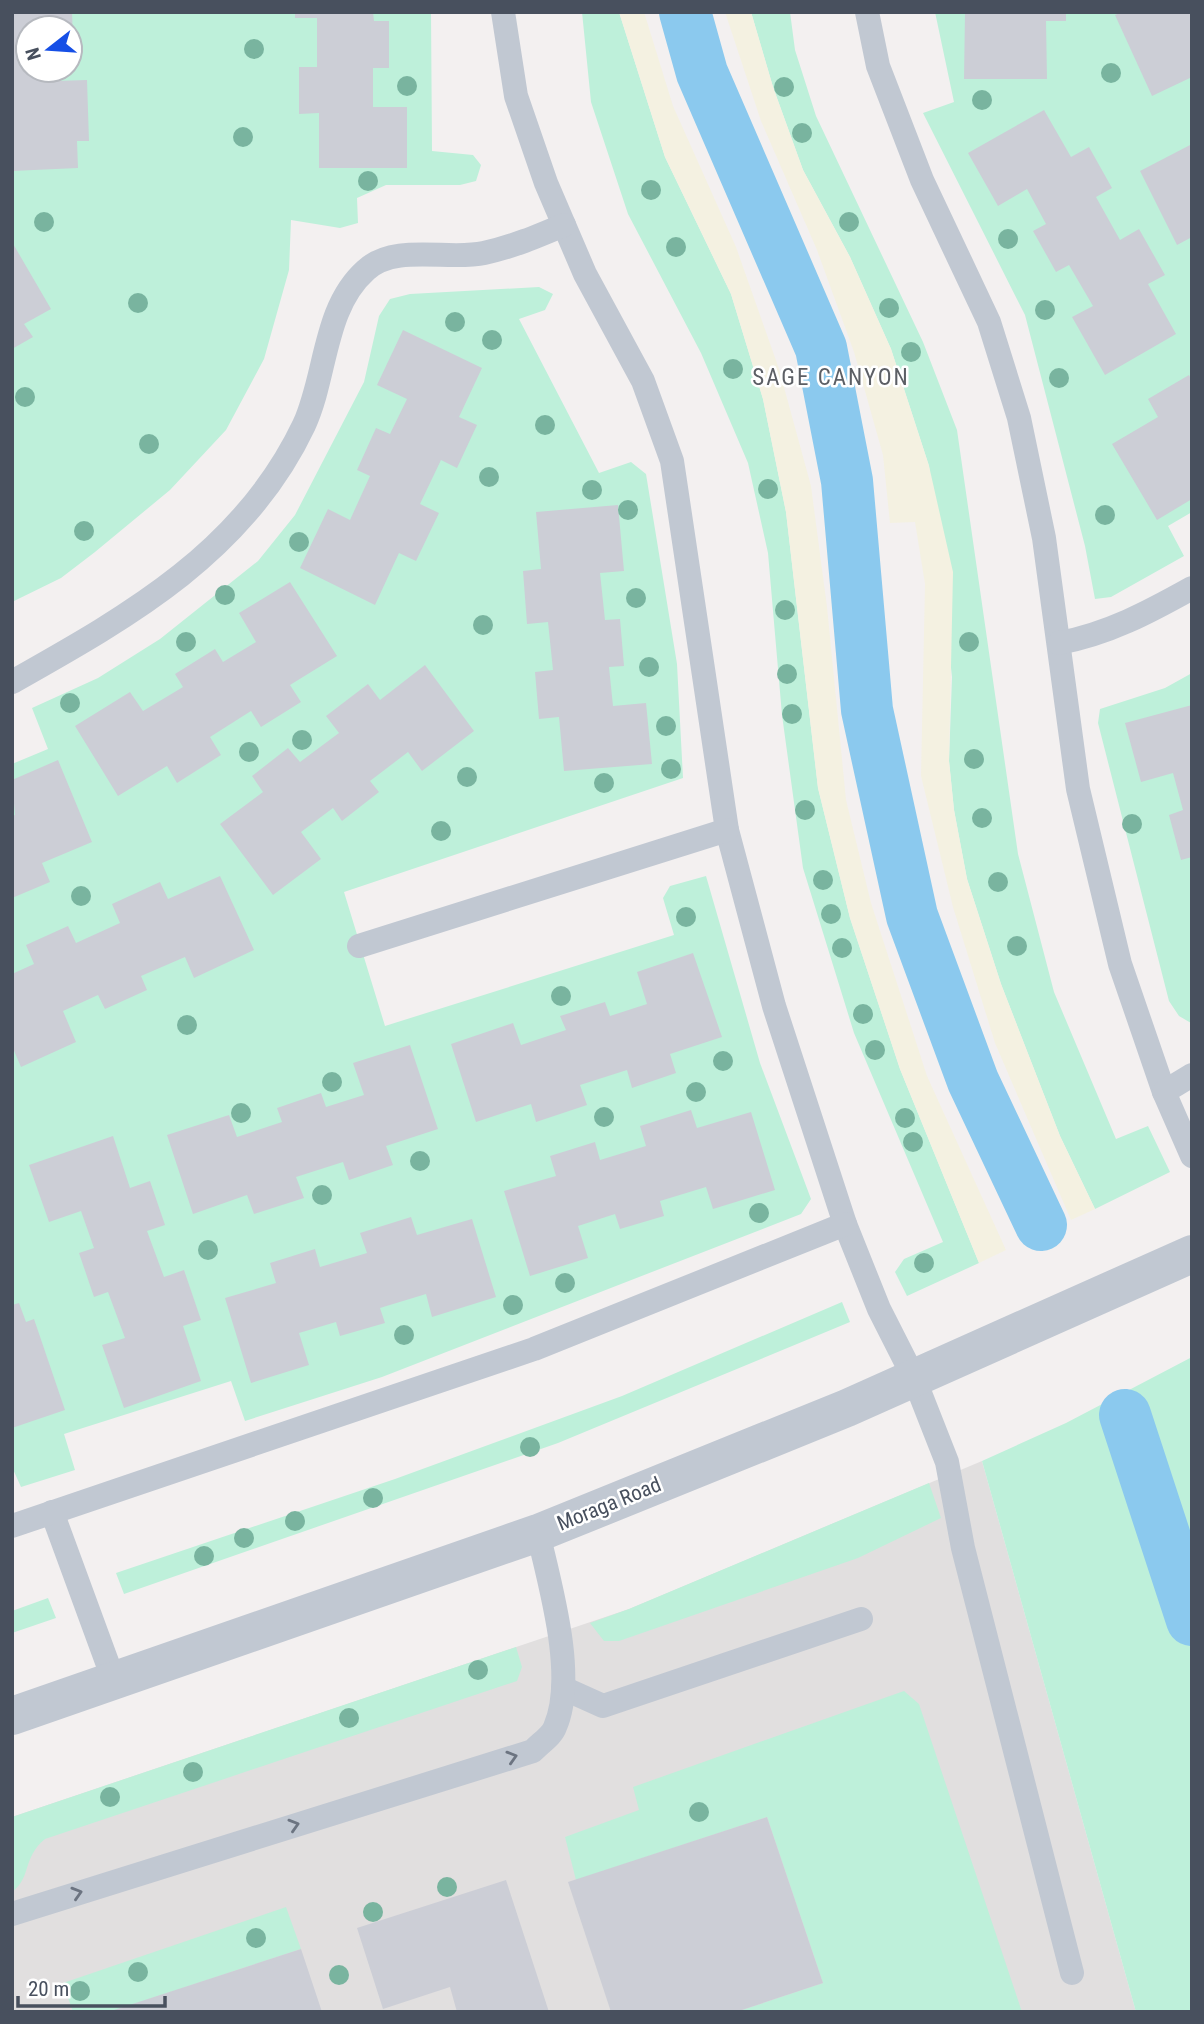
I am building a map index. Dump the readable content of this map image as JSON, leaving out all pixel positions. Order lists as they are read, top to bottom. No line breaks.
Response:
{"streets":{"street":["Moraga Road"]},"districts":["SAGE CANYON"],"scale_bar":"20 m","north":"left"}
